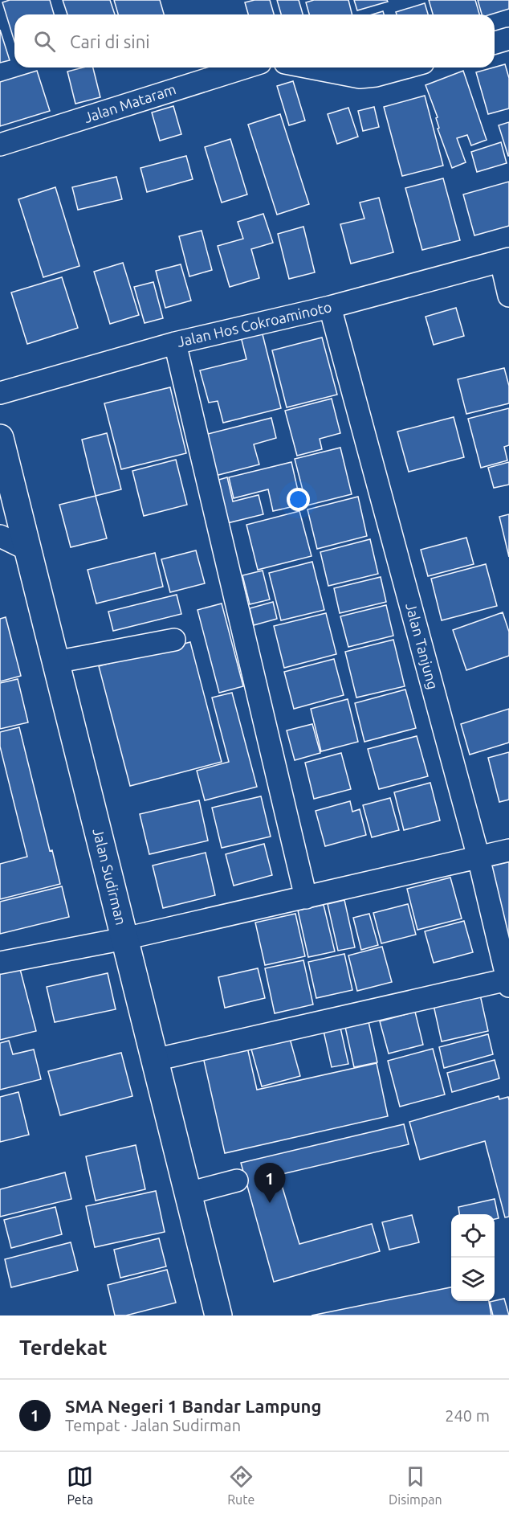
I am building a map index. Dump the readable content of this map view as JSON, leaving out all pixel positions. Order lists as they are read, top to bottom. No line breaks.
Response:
{"streets":{"main road":["Jalan Sudirman"],"street":["Jalan Mataram","Jalan Hos Cokroaminoto","Jalan Tanjung"]},"crossings":[["Jalan Hos Cokroaminoto","Jalan Tanjung"]],"page":{"search":"Cari di sini","pins":"1","heading":"Terdekat","list":[{"mark":"1","name":"SMA Negeri 1 Bandar Lampung","note":"Tempat · Jalan Sudirman","value":"240 m"}],"nav":["Peta","Rute","Disimpan"]}}
